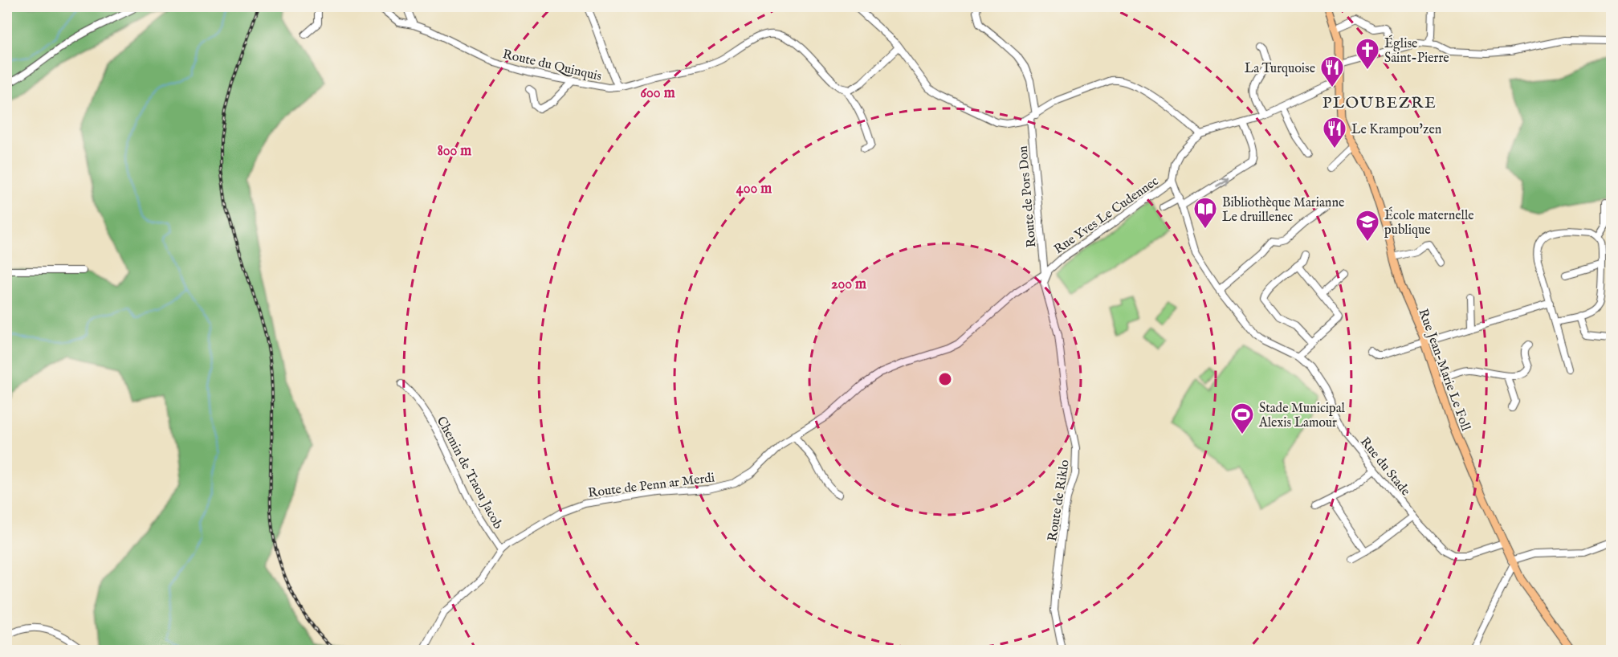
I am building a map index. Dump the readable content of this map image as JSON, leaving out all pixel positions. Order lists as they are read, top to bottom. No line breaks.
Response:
{"streets":{"main road":["Rue Jean-Marie Le Foll"],"street":["Route du Quinquis","Route de Pors Don","Rue Yves Le Cudennec","Rue du Stade","Chemin de Traou Jacob","Route de Penn ar Merdi","Route de Riklo"]},"crossings":[["Route de Pors Don","Rue Yves Le Cudennec"],["Route de Pors Don","Route de Penn ar Merdi"],["Route de Pors Don","Route de Riklo"],["Rue Yves Le Cudennec","Rue Jean-Marie Le Foll"],["Rue Yves Le Cudennec","Rue du Stade"],["Rue Yves Le Cudennec","Route de Penn ar Merdi"],["Rue Yves Le Cudennec","Route de Riklo"],["Rue Jean-Marie Le Foll","Rue du Stade"],["Chemin de Traou Jacob","Route de Penn ar Merdi"],["Route de Penn ar Merdi","Route de Riklo"]],"districts":["PLOUBEZRE"],"places":{"church":["Église Saint-Pierre"],"restaurant":["La Turquoise","Le Krampou'zen"],"library":["Bibliothèque Marianne Le druillenec"],"school or university":["École maternelle publique"],"sports":["Stade Municipal Alexis Lamour"]},"rings":["600 m","800 m","400 m","200 m"]}
